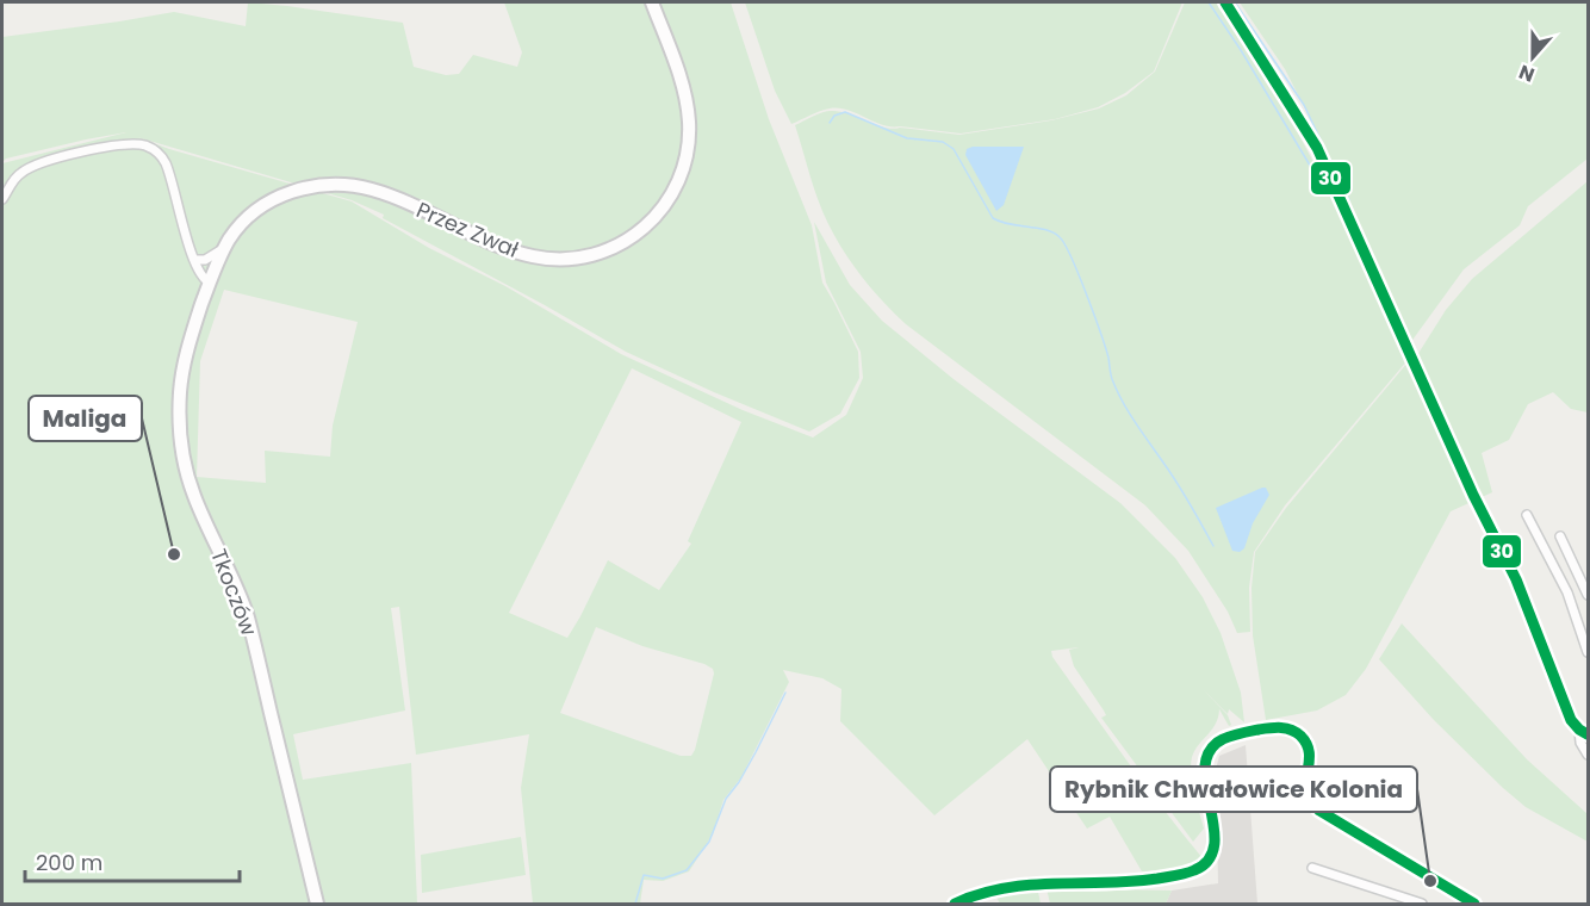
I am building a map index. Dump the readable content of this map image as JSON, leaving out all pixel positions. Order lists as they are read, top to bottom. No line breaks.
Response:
{"streets":{"street":["Przez Zwał","Tkoczów"]},"crossings":[["Przez Zwał","Tkoczów"]],"places":["Maliga","Rybnik Chwałowice Kolonia"],"lines":["transit line 30"],"scale_bar":"200 m","north":"bottom"}
